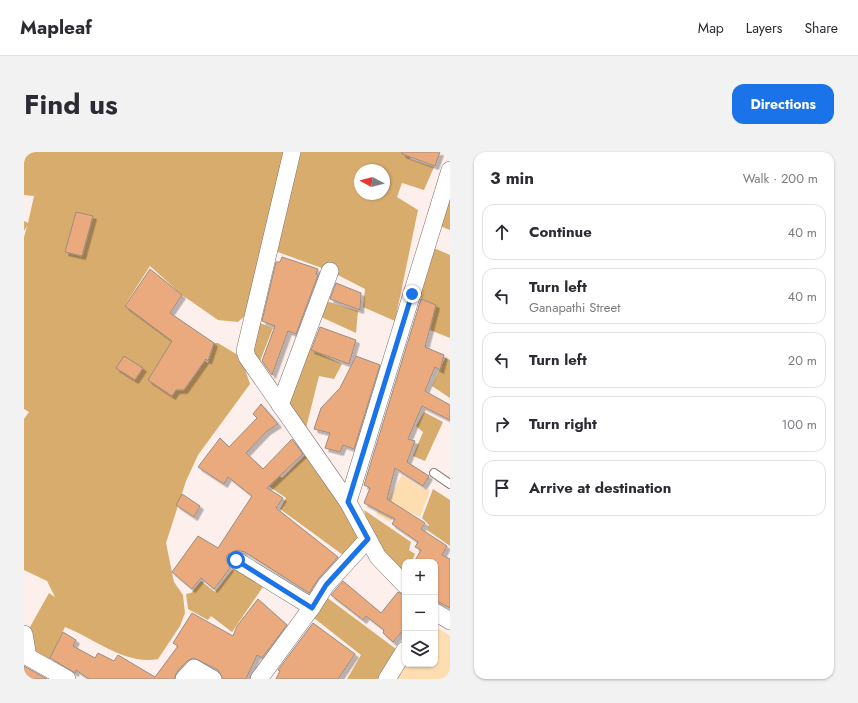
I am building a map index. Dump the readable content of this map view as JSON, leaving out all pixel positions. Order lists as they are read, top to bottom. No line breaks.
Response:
{"north":"left","page":{"header":"Mapleaf","nav":["Map","Layers","Share"],"title":"Find us","buttons":"Directions","heading":["3 min","Walk · 200 m"],"list":[["Continue","40 m"],["Turn left","Ganapathi Street","40 m"],["Turn left","20 m"],["Turn right","100 m"],"Arrive at destination"],"map_buttons":["+","−"]}}
